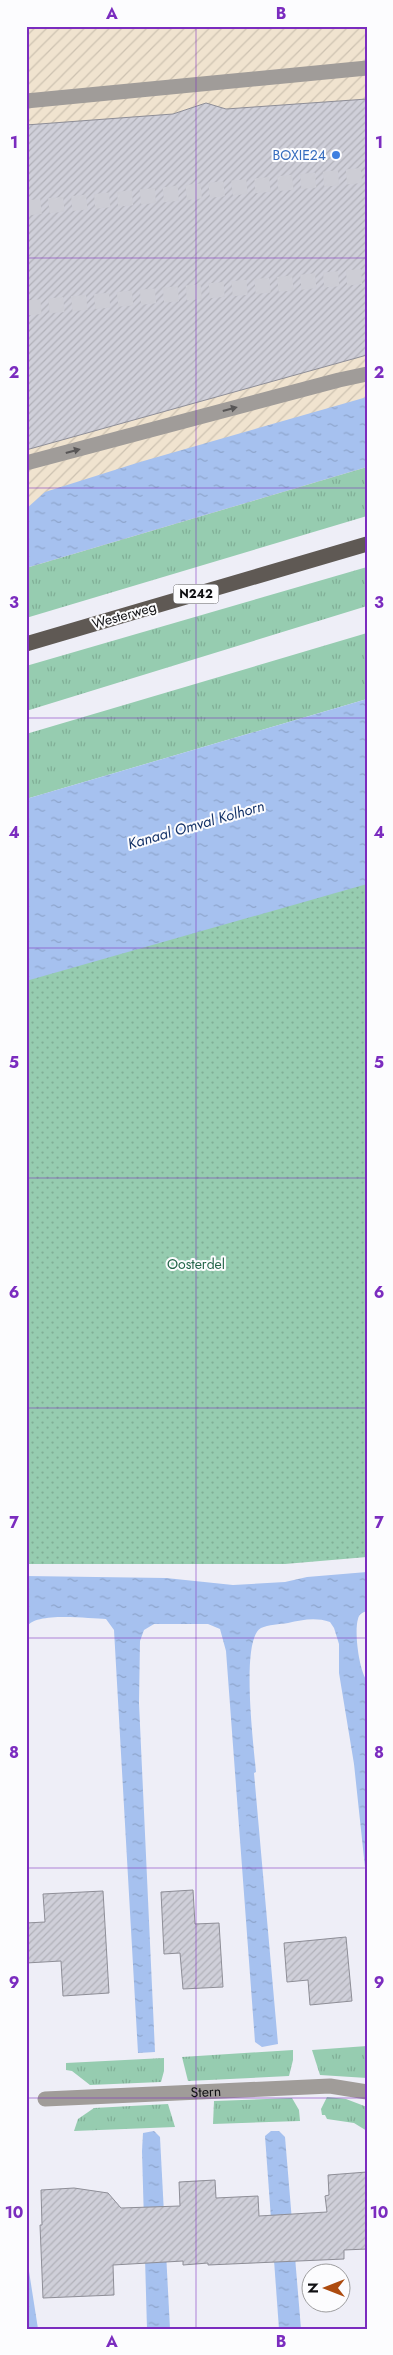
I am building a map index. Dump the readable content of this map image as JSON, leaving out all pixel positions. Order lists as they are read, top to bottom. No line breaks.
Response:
{"streets":{"main road":["N242","Westerweg"],"street":["Stern"]},"water":["Kanaal Omval Kolhorn"],"parks":["Oosterdel"],"places":["BOXIE24"],"north":"left","grid":{"columns":["A","B"],"rows":["1","2","3","4","5","6","7","8","9","10"]}}
